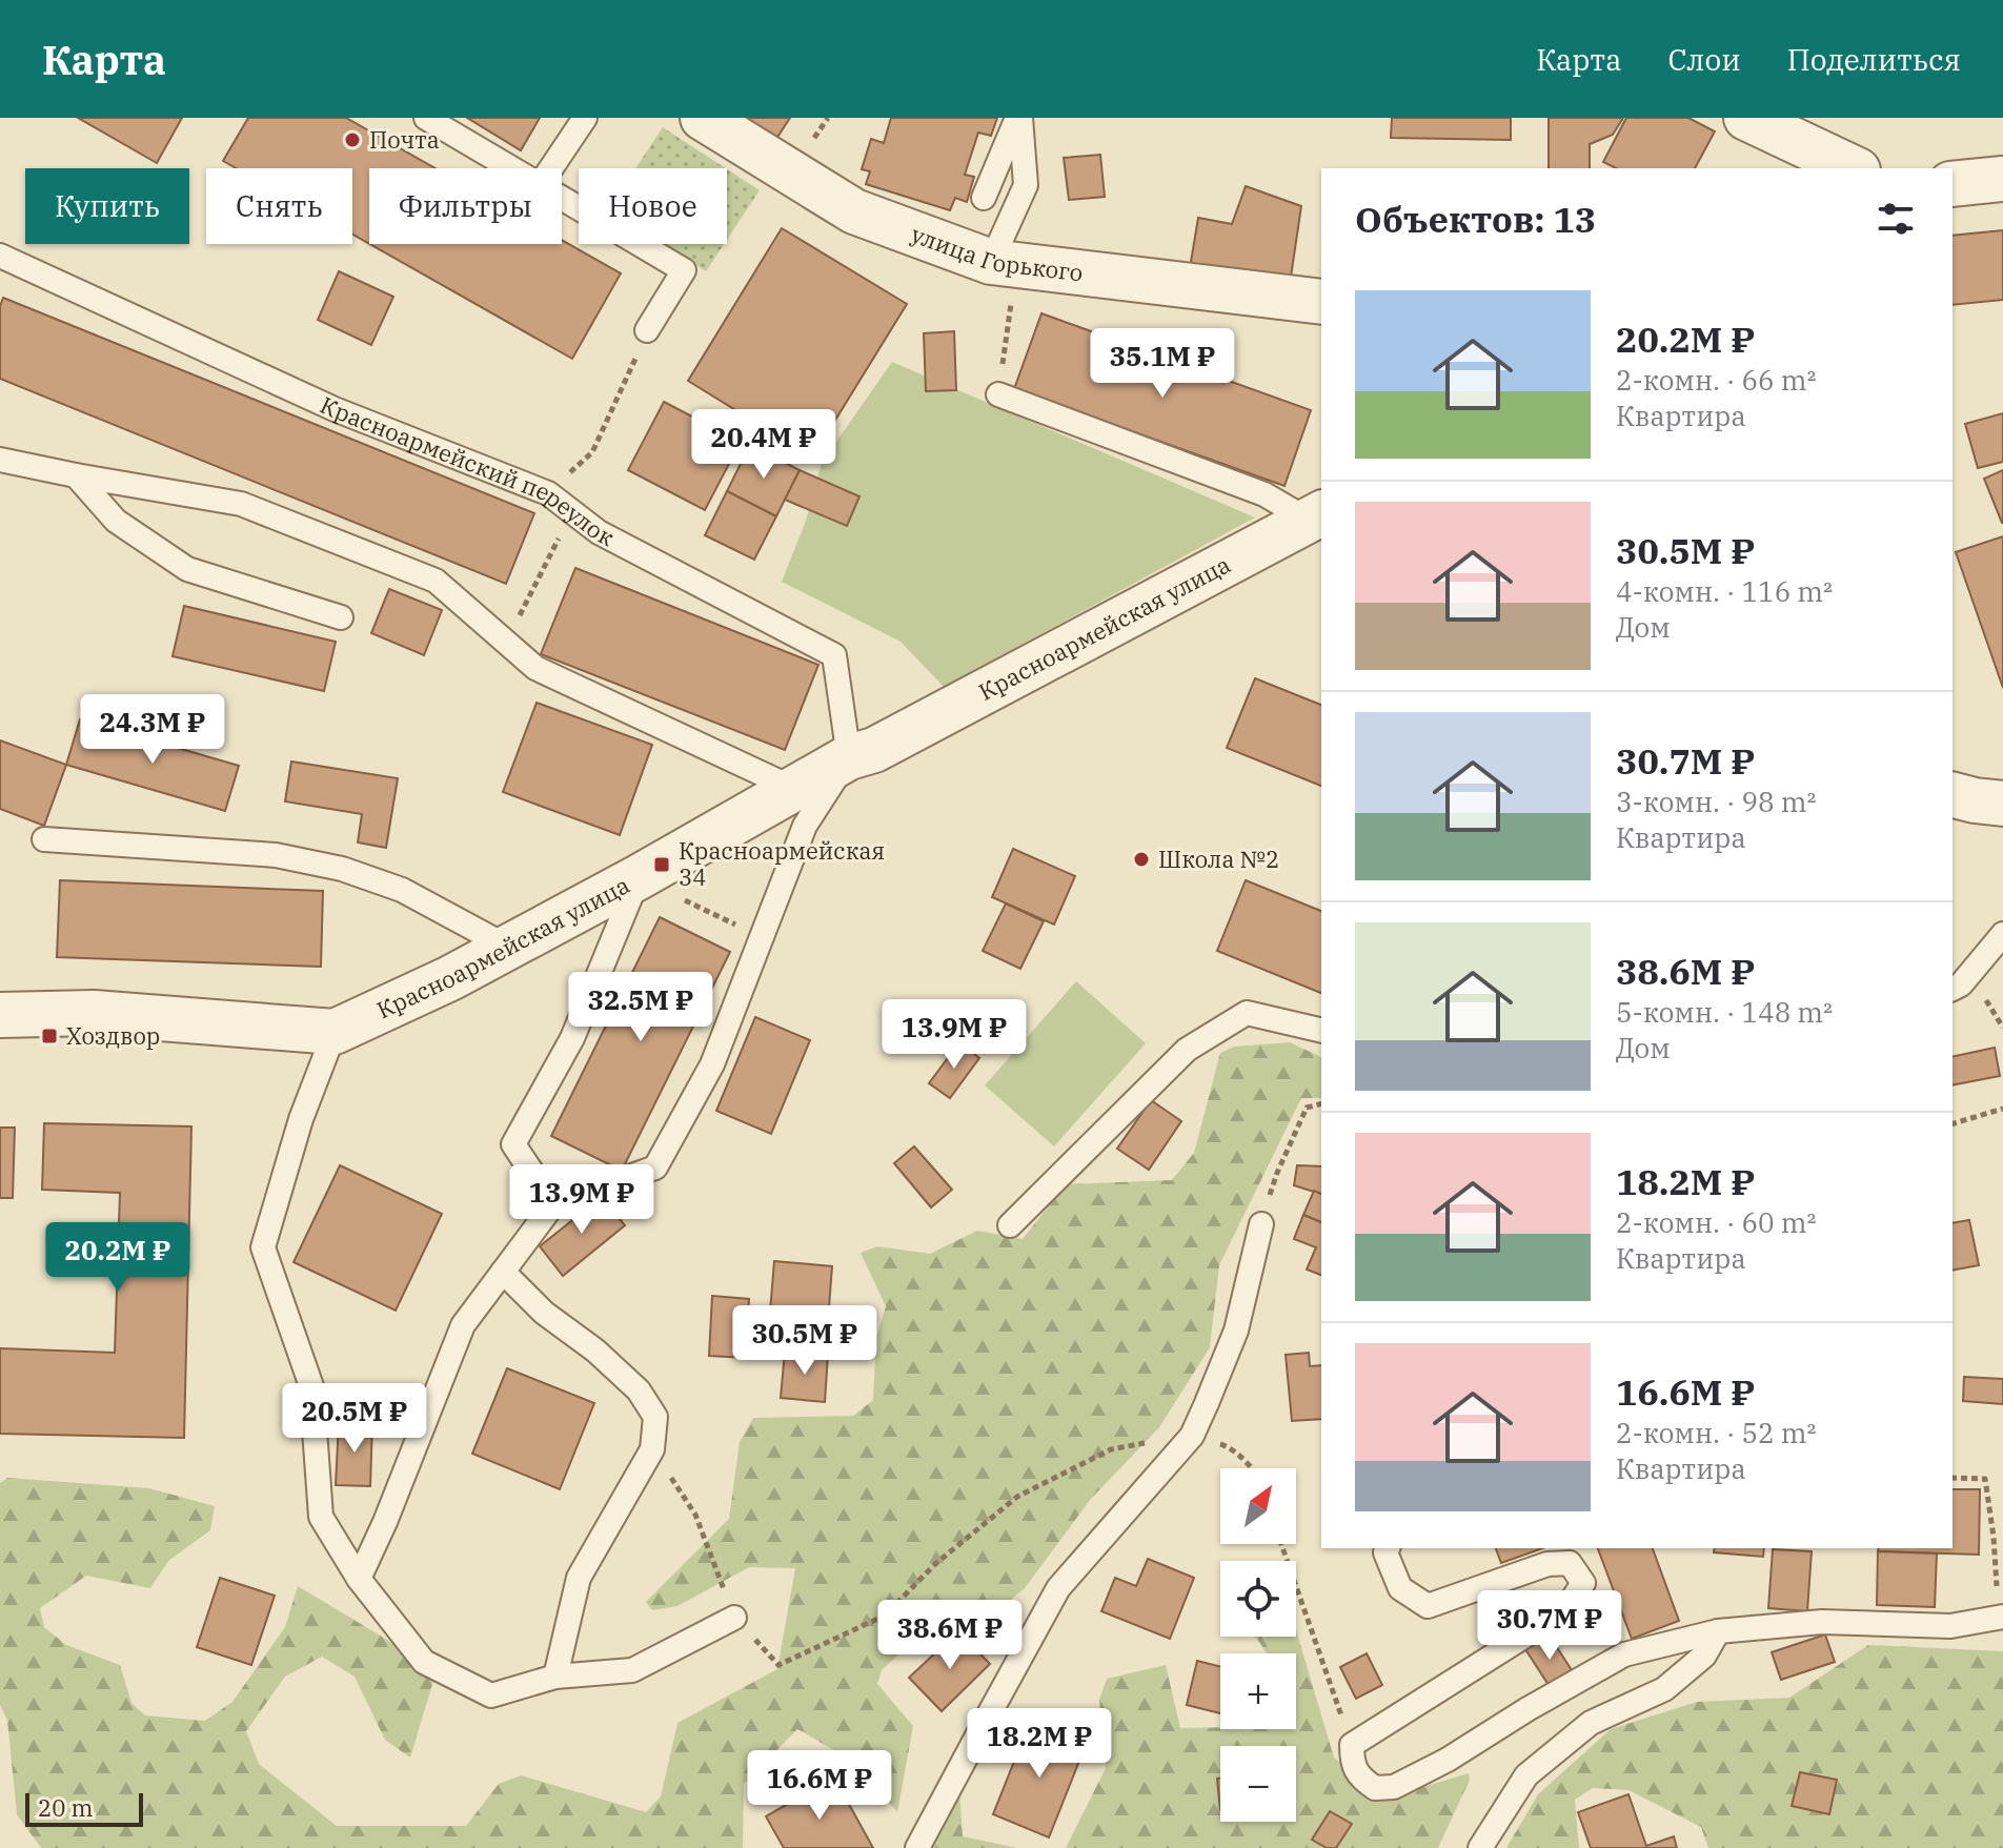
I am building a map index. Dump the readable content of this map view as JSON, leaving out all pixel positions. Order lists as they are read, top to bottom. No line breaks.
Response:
{"streets":{"street":["улица Горького","Красноармейская улица"],"lane":["Красноармейский переулок"]},"crossings":[["Красноармейский переулок","Красноармейская улица"]],"places":{"other":["Почта","Школа №2"],"transit":["Красноармейская 34","Хоздвор"]},"scale_bar":"20 m","north":"top right","page":{"header":"Карта","nav":["Карта","Слои","Поделиться"],"chip":["Купить","Снять","Фильтры","Новое"],"heading":"Объектов: 13","list":[{"name":"20.2M ₽","note":"2-комн. · 66 m² · Квартира"},{"name":"30.5M ₽","note":"4-комн. · 116 m² · Дом"},{"name":"30.7M ₽","note":"3-комн. · 98 m² · Квартира"},{"name":"38.6M ₽","note":"5-комн. · 148 m² · Дом"},{"name":"18.2M ₽","note":"2-комн. · 60 m² · Квартира"},{"name":"16.6M ₽","note":"2-комн. · 52 m² · Квартира"}],"price":["35.1M ₽","20.4M ₽","24.3M ₽","32.5M ₽","13.9M ₽","13.9M ₽","20.2M ₽","30.5M ₽","20.5M ₽","30.7M ₽","38.6M ₽","18.2M ₽","16.6M ₽"],"map_buttons":["+","−"],"scale":"20 m"}}
